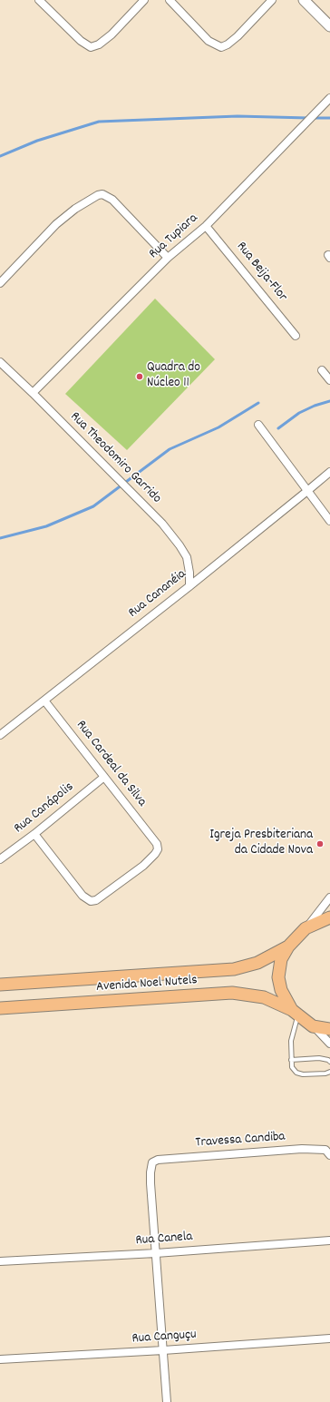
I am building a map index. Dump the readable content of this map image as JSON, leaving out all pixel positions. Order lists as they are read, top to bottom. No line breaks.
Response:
{"streets":{"main road":["Avenida Noel Nutels"],"street":["Rua Tupiara","Rua Beija-Flor","Rua Theodomiro Garrido","Rua Cananéia","Rua Cardeal da Silva","Rua Canápolis","Travessa Candiba","Rua Canela","Rua Canguçu"]},"crossings":[["Rua Tupiara","Rua Beija-Flor"],["Rua Tupiara","Rua Theodomiro Garrido"],["Rua Theodomiro Garrido","Rua Cananéia"],["Rua Cananéia","Rua Cardeal da Silva"],["Rua Cardeal da Silva","Rua Canápolis"],["Travessa Candiba","Rua Canela"]],"places":["Quadra do Núcleo 11","Igreja Presbiteriana da Cidade Nova"]}
